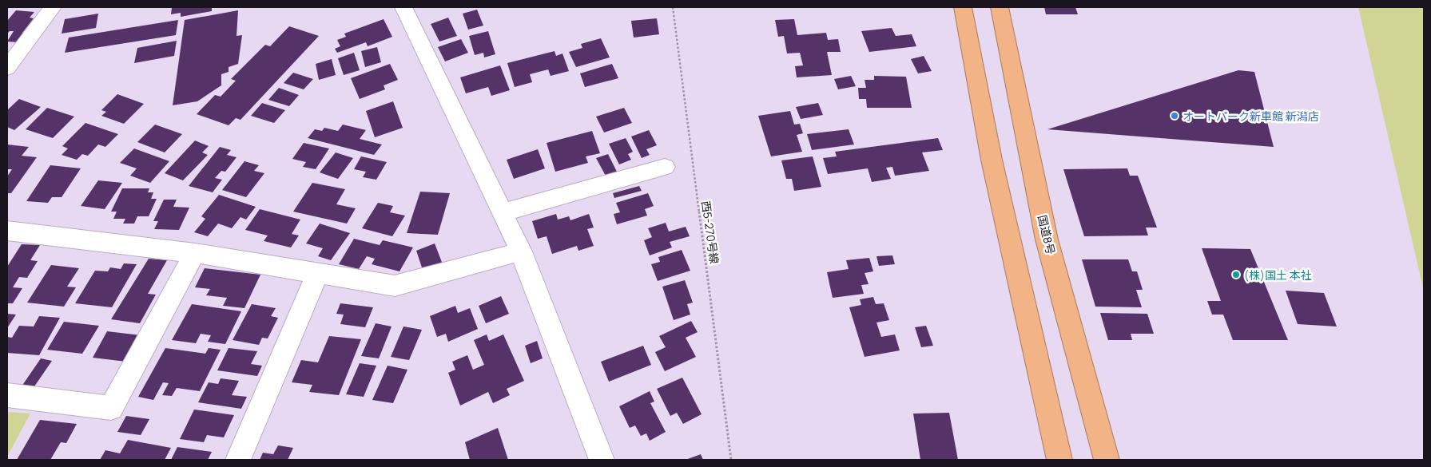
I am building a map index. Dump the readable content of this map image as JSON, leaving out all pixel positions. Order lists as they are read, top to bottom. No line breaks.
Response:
{"streets":{"highway":["国道8号"],"path":["西5-270号線"]},"places":["オートパーク新車館 新潟店","(株)国土 本社"]}
